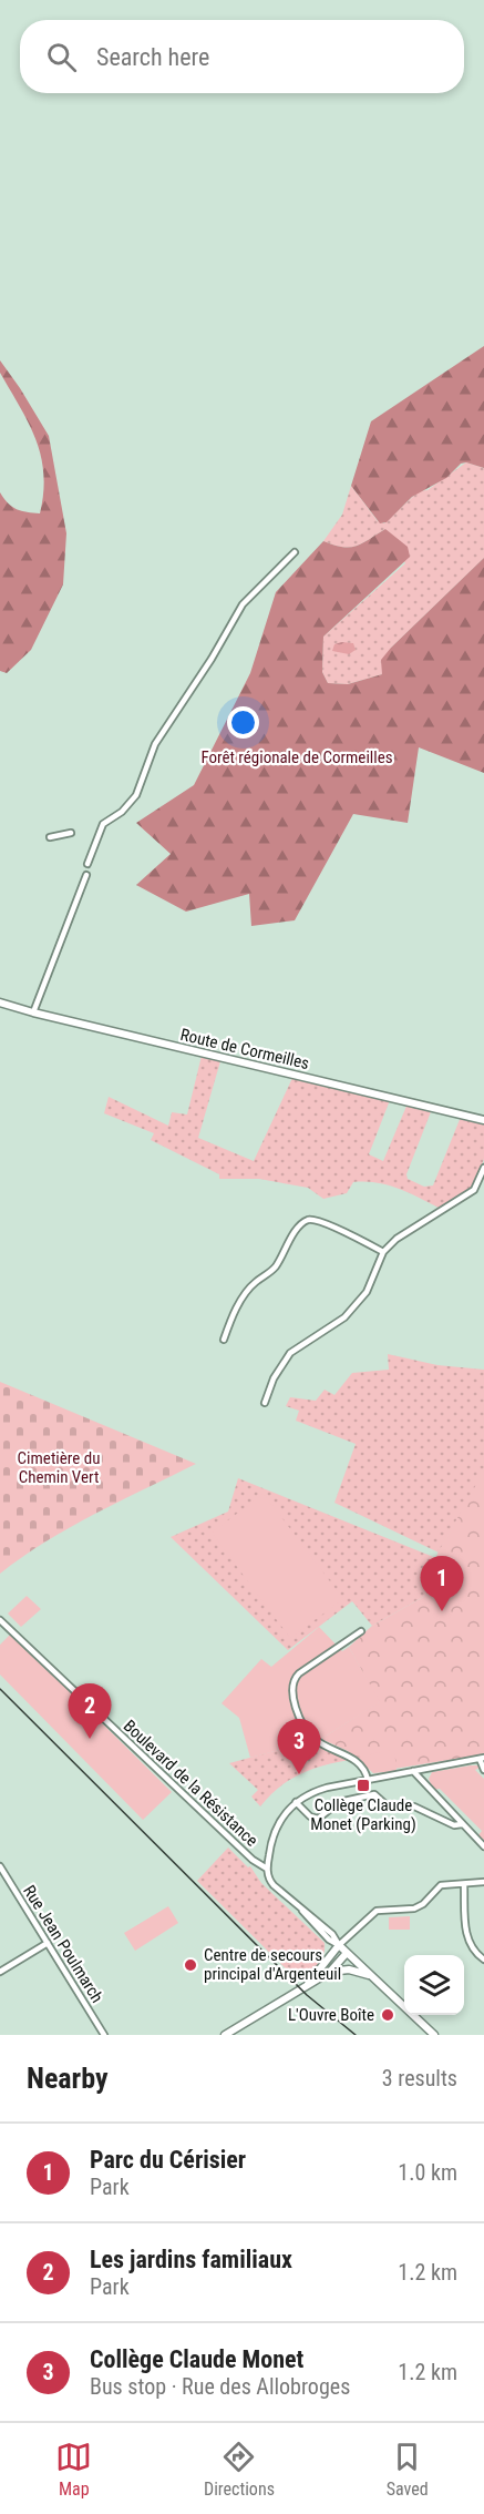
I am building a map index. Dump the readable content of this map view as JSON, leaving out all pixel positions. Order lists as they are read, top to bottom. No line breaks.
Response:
{"streets":{"main road":["Route de Cormeilles","Boulevard de la Résistance"],"street":["Rue Jean Poulmarch"]},"parks":["Forêt régionale de Cormeilles","Cimetière du Chemin Vert"],"places":{"transit":["Collège Claude Monet (Parking)"],"other":["Centre de secours principal d'Argenteuil","L'Ouvre Boîte"]},"page":{"search":"Search here","pins":["1","2","3"],"heading":["Nearby","3 results"],"list":[{"mark":"1","name":"Parc du Cérisier","note":"Park","value":"1.0 km"},{"mark":"2","name":"Les jardins familiaux","note":"Park","value":"1.2 km"},{"mark":"3","name":"Collège Claude Monet","note":"Bus stop · Rue des Allobroges","value":"1.2 km"}],"nav":["Map","Directions","Saved"]}}
